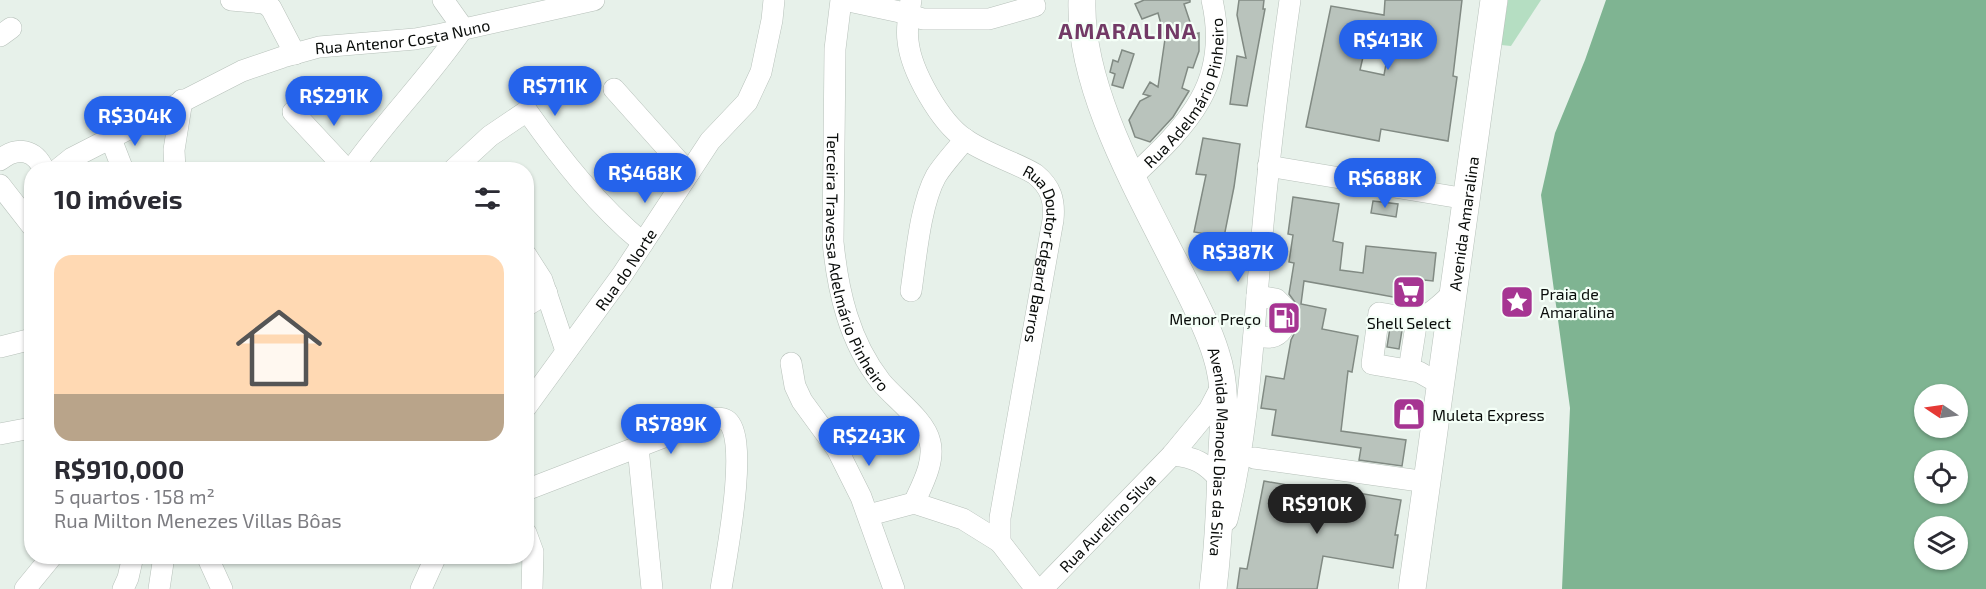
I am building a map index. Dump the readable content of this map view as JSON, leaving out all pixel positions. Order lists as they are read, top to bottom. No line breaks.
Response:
{"streets":{"main road":["Avenida Amaralina","Avenida Manoel Dias da Silva"],"street":["Rua Antenor Costa Nuno","Rua Adelmário Pinheiro","Rua Doutor Edgard Barros","Terceira Travessa Adelmário Pinheiro","Rua do Norte","Rua Aurelino Silva"]},"crossings":[["Rua Adelmário Pinheiro","Avenida Manoel Dias da Silva"],["Avenida Manoel Dias da Silva","Rua Aurelino Silva"]],"districts":["AMARALINA"],"places":{"supermarket":["Shell Select"],"place":["Praia de Amaralina"],"fuel station":["Menor Preço"],"shop":["Muleta Express"]},"north":"left","page":{"price":["R$413K","R$711K","R$291K","R$304K","R$468K","R$688K","R$387K","R$789K","R$243K","R$910K"],"heading":"10 imóveis","list":[{"name":"R$910,000","note":"5 quartos · 158 m² · Rua Milton Menezes Villas Bôas"}]}}
